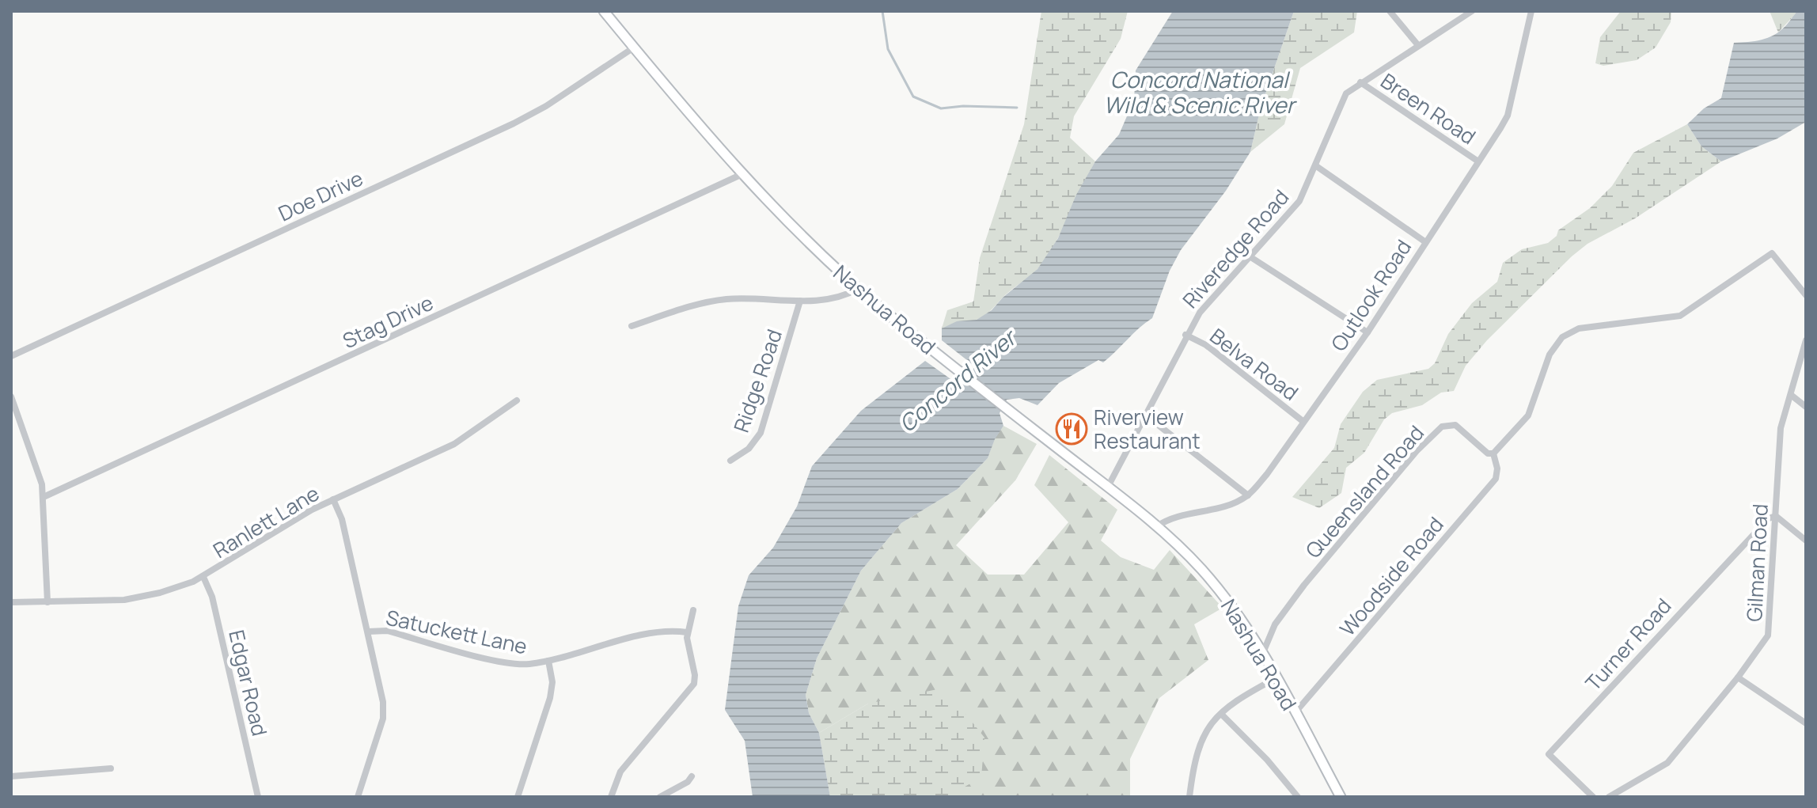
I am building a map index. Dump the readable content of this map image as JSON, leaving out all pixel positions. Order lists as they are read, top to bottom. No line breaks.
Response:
{"streets":{"main road":["Nashua Road"],"street":["Breen Road","Doe Drive","Riveredge Road","Outlook Road","Stag Drive","Belva Road","Ridge Road","Queensland Road","Ranlett Lane","Gilman Road","Woodside Road","Satuckett Lane","Turner Road","Edgar Road"]},"crossings":[["Breen Road","Riveredge Road"],["Breen Road","Outlook Road"],["Doe Drive","Nashua Road"],["Riveredge Road","Nashua Road"],["Riveredge Road","Belva Road"],["Outlook Road","Nashua Road"],["Outlook Road","Belva Road"],["Nashua Road","Stag Drive"],["Nashua Road","Queensland Road"],["Nashua Road","Woodside Road"],["Queensland Road","Woodside Road"],["Ranlett Lane","Edgar Road"],["Gilman Road","Turner Road"]],"water":["Concord National Wild & Scenic River","Concord River"],"places":{"restaurant":["Riverview Restaurant"]}}
